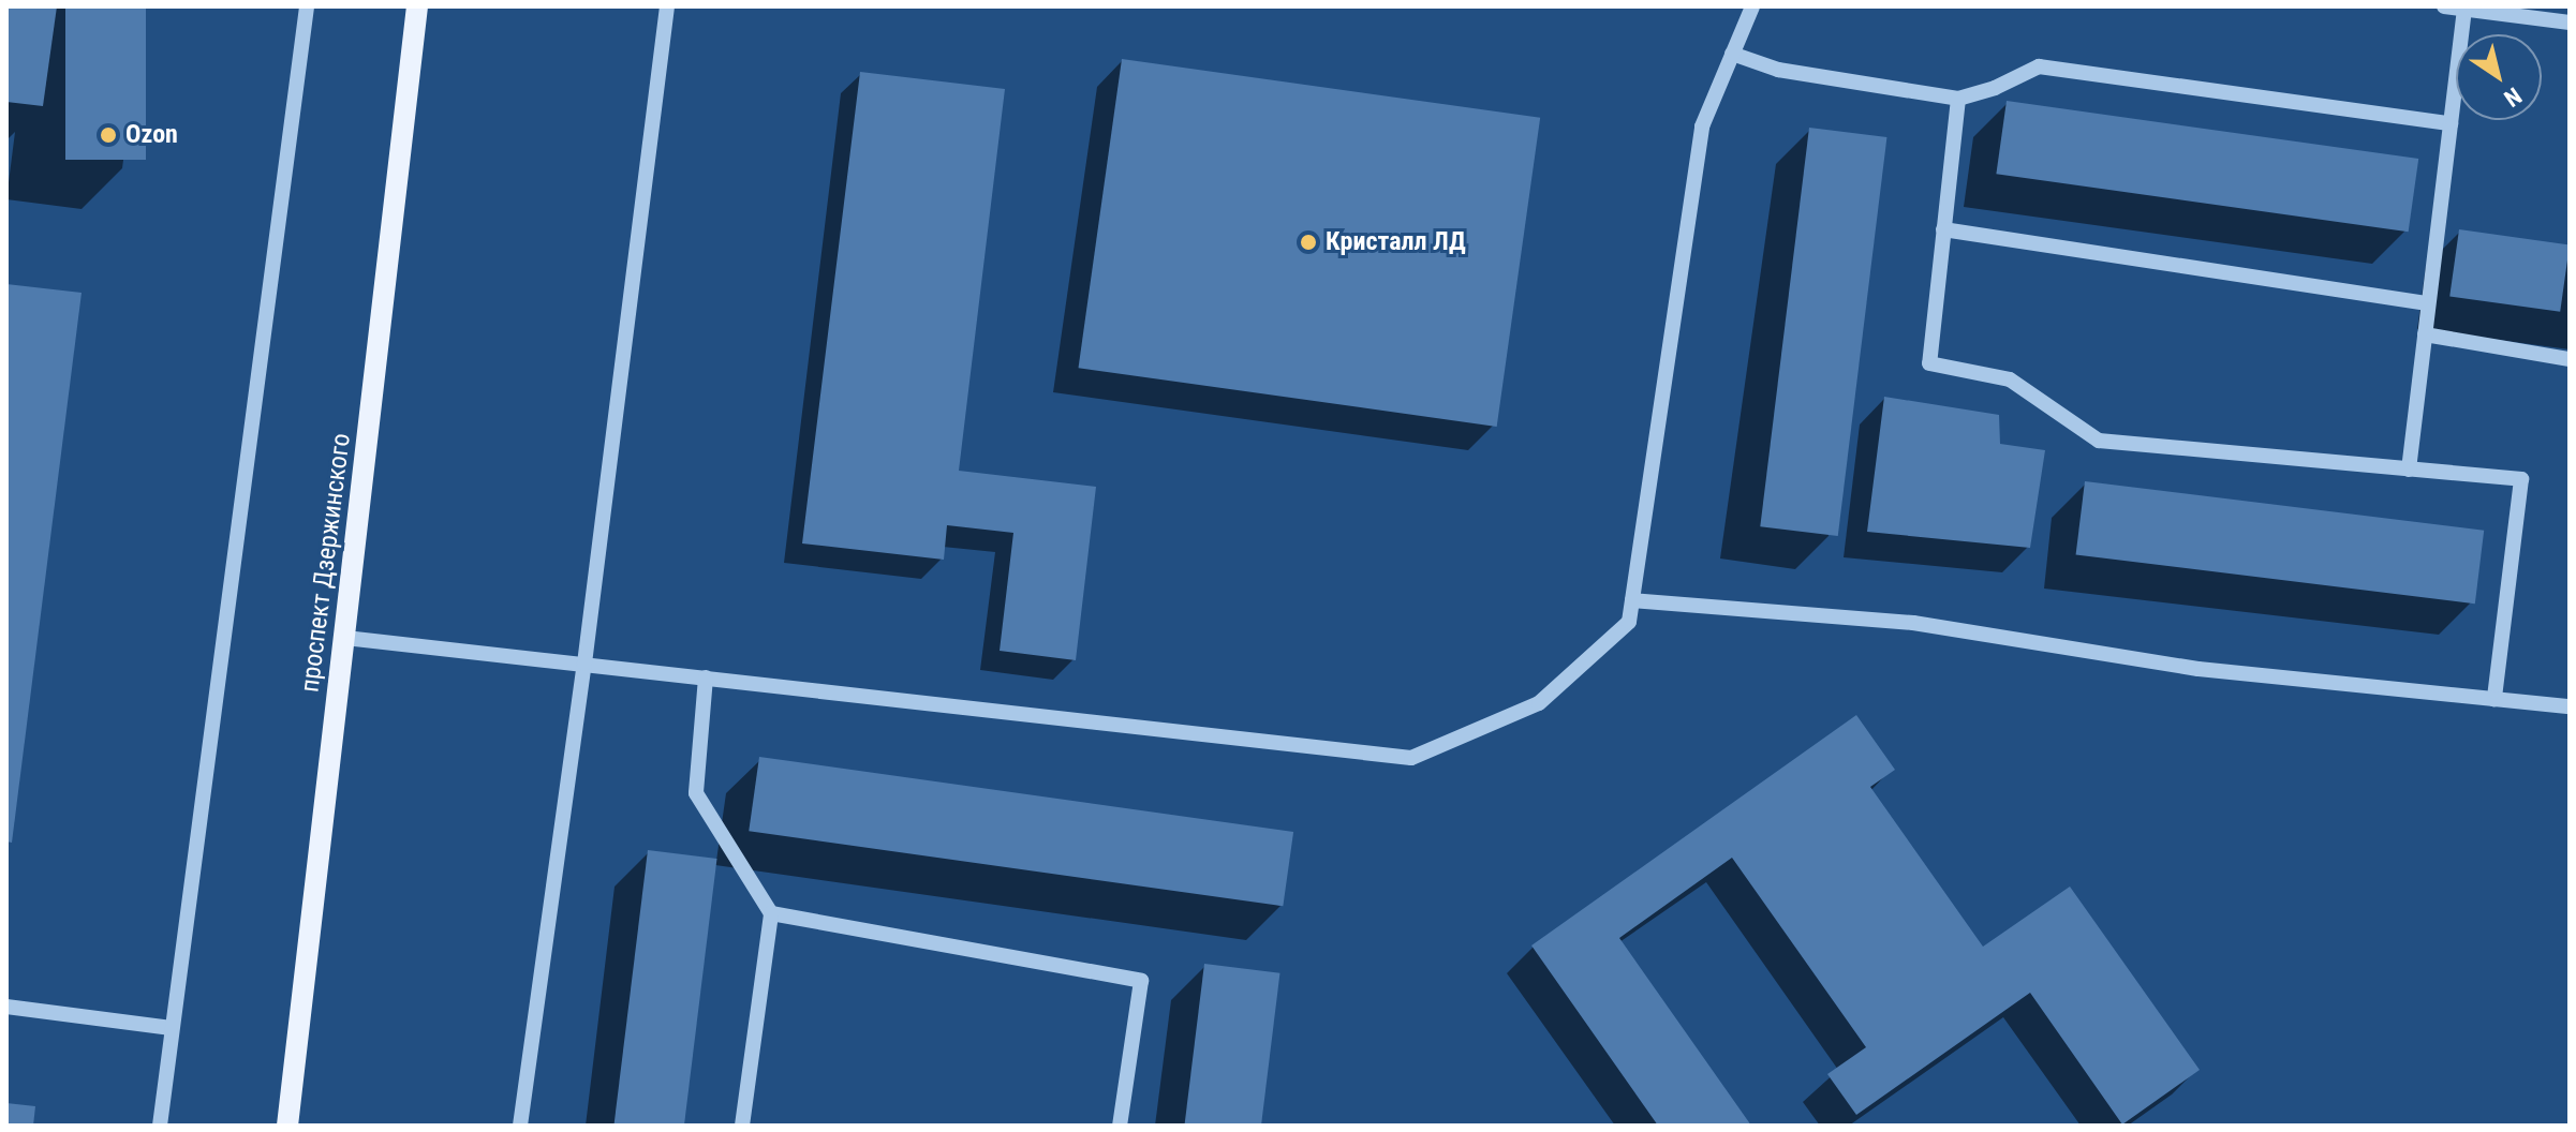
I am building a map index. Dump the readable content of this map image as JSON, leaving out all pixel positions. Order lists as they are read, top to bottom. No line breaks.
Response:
{"streets":{"main road":["проспект Дзержинского"]},"places":["Ozon","Кристалл ЛД"],"north":"bottom right"}
